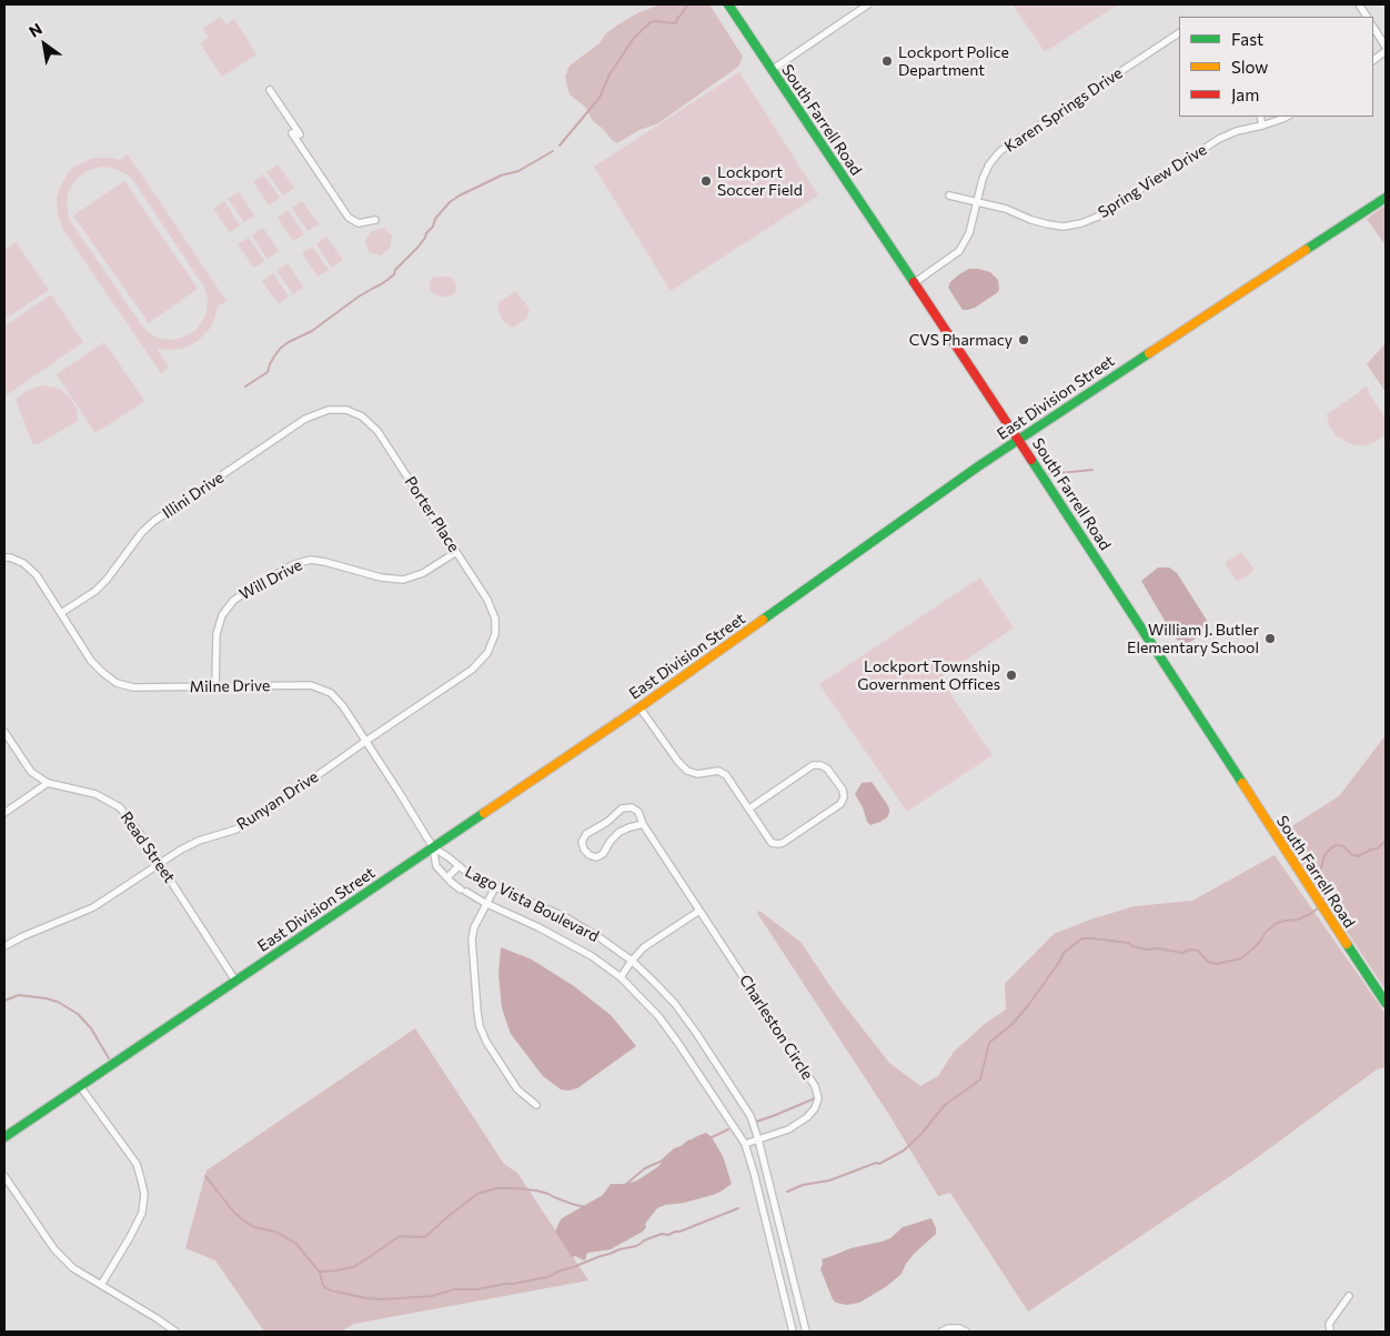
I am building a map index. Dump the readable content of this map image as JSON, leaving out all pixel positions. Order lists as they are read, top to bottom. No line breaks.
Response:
{"streets":{"street":["Karen Springs Drive","South Farrell Road","Spring View Drive","East Division Street","Illini Drive","Porter Place","Will Drive","Milne Drive","Runyan Drive","Read Street","Lago Vista Boulevard","Charleston Circle"]},"crossings":[["Karen Springs Drive","South Farrell Road"],["Karen Springs Drive","Spring View Drive"],["South Farrell Road","East Division Street"],["East Division Street","Milne Drive"],["East Division Street","Read Street"],["East Division Street","Lago Vista Boulevard"],["Illini Drive","Porter Place"],["Illini Drive","Milne Drive"],["Porter Place","Will Drive"],["Porter Place","Runyan Drive"],["Will Drive","Milne Drive"],["Milne Drive","Runyan Drive"],["Milne Drive","Lago Vista Boulevard"],["Runyan Drive","Read Street"],["Lago Vista Boulevard","Charleston Circle"]],"places":["Lockport Police Department","Lockport Soccer Field","CVS Pharmacy","William J. Butler Elementary School","Lockport Township Government Offices"],"legend":["Fast","Slow","Jam"],"north":"top left"}
